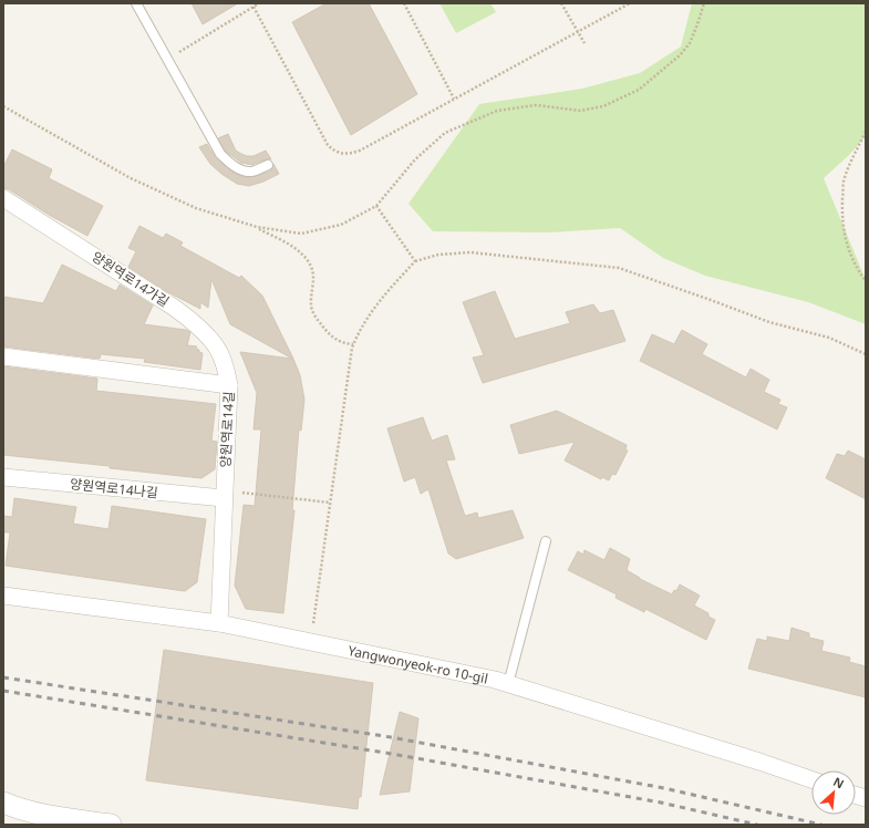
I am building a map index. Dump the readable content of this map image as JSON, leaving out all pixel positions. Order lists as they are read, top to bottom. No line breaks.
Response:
{"streets":{"street":["양원역로14가길","양원역로14길","양원역로14나길","Yangwonyeok-ro 10-gil"]},"crossings":[["양원역로14가길","양원역로14길"],["양원역로14길","양원역로14나길"],["양원역로14길","Yangwonyeok-ro 10-gil"]],"north":"top right"}
